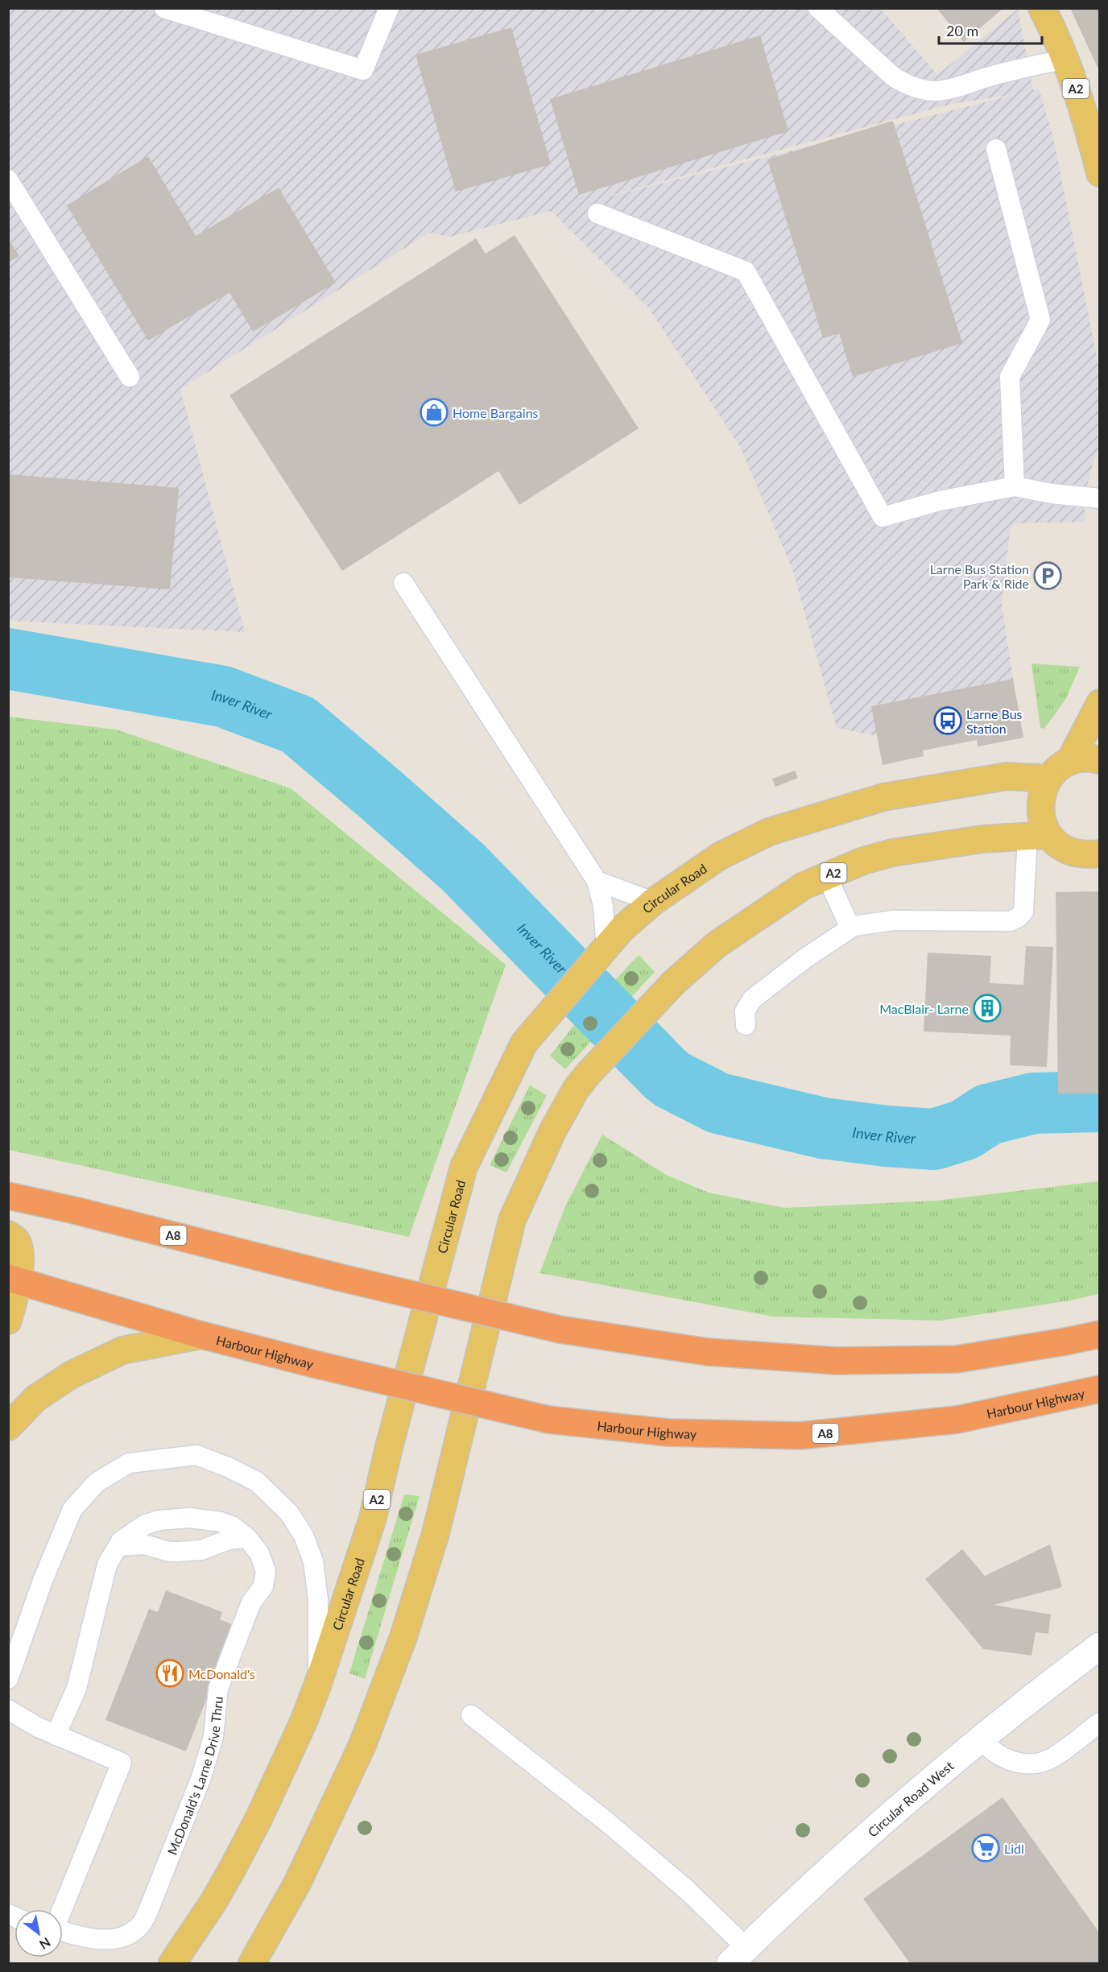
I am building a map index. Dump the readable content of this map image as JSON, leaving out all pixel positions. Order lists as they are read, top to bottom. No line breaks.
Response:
{"streets":{"highway":["A8","Harbour Highway"],"main road":["A2","Circular Road"],"street":["Circular Road West"],"lane":["McDonald's Larne Drive Thru"]},"crossings":[["A8","Harbour Highway"]],"water":["Inver River"],"places":{"shop":["Home Bargains"],"parking":["Larne Bus Station Park & Ride"],"bus stop":["Larne Bus Station"],"building":["MacBlair- Larne"],"restaurant":["McDonald's"],"supermarket":["Lidl"]},"scale_bar":"20 m","north":"bottom right"}
